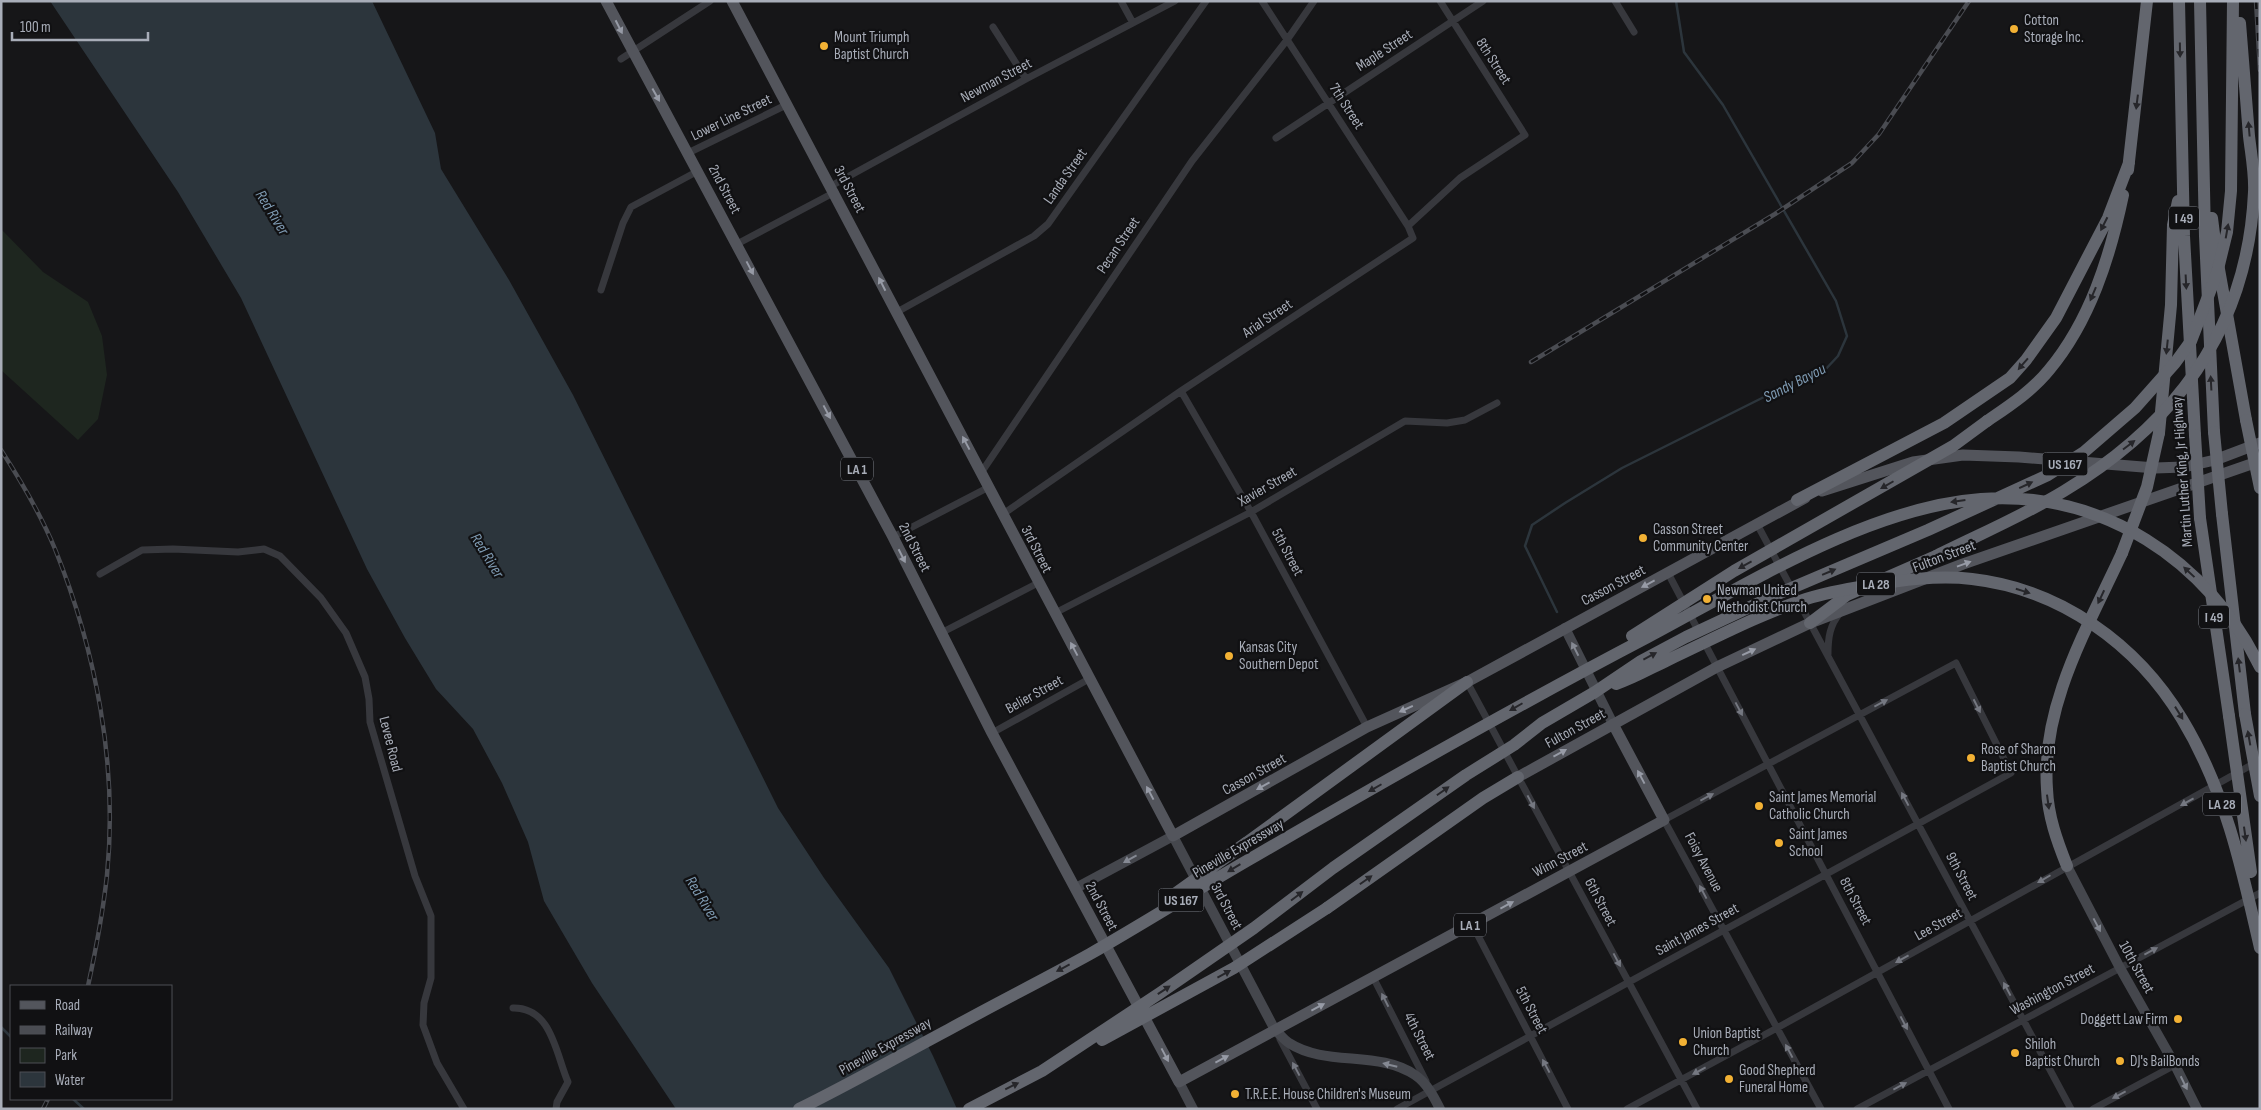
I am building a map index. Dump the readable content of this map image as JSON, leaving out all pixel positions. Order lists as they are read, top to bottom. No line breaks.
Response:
{"streets":{"highway":["I 49","US 167","Martin Luther King, Jr Highway","LA 28","Pineville Expressway"],"main road":["2nd Street","3rd Street","LA 1","Fulton Street","Casson Street","Winn Street","Foisy Avenue","10th Street","4th Street"],"street":["Maple Street","8th Street","Newman Street","7th Street","Lower Line Street","Landa Street","Pecan Street","Arial Street","Xavier Street","5th Street","Belier Street","Levee Road","9th Street","6th Street","Lee Street","Saint James Street","Washington Street"]},"crossings":[["Maple Street","8th Street"],["Maple Street","7th Street"],["8th Street","7th Street"],["8th Street","Arial Street"],["8th Street","Fulton Street"],["8th Street","Casson Street"],["8th Street","Winn Street"],["8th Street","Lee Street"],["8th Street","Saint James Street"],["8th Street","Washington Street"],["Newman Street","2nd Street"],["Newman Street","3rd Street"],["7th Street","Pecan Street"],["7th Street","Arial Street"],["Lower Line Street","2nd Street"],["Lower Line Street","3rd Street"],["Landa Street","3rd Street"],["2nd Street","Casson Street"],["2nd Street","Belier Street"],["2nd Street","Winn Street"],["3rd Street","Pecan Street"],["3rd Street","Arial Street"],["3rd Street","Xavier Street"],["3rd Street","Casson Street"],["3rd Street","Belier Street"],["3rd Street","Winn Street"],["Arial Street","5th Street"],["US 167","LA 28"],["US 167","Pineville Expressway"],["Xavier Street","5th Street"],["5th Street","Casson Street"],["5th Street","Winn Street"],["5th Street","Saint James Street"],["Fulton Street","Foisy Avenue"],["Fulton Street","9th Street"],["Fulton Street","6th Street"],["Casson Street","Foisy Avenue"],["Casson Street","9th Street"],["Casson Street","6th Street"],["Winn Street","Foisy Avenue"],["Winn Street","9th Street"],["Winn Street","6th Street"],["Winn Street","Saint James Street"],["Winn Street","4th Street"],["Foisy Avenue","Lee Street"],["Foisy Avenue","Saint James Street"],["9th Street","Lee Street"],["9th Street","Saint James Street"],["9th Street","Washington Street"],["6th Street","Lee Street"],["6th Street","Saint James Street"],["Lee Street","10th Street"],["Saint James Street","4th Street"],["10th Street","Washington Street"]],"one_way":["2nd Street","3rd Street","Fulton Street","Casson Street","Winn Street","Foisy Avenue","9th Street","6th Street","Lee Street","10th Street","Washington Street","4th Street"],"water":["Red River","Sandy Bayou"],"places":["Cotton Storage Inc.","Mount Triumph Baptist Church","Casson Street Community Center","Newman United Methodist Church","Kansas City Southern Depot","Rose of Sharon Baptist Church","Saint James Memorial Catholic Church","Saint James School","Doggett Law Firm","Union Baptist Church","Shiloh Baptist Church","DJ's BailBonds","Good Shepherd Funeral Home","T.R.E.E. House Children's Museum"],"legend":["Road","Railway","Park","Water"],"scale_bar":"100 m"}
